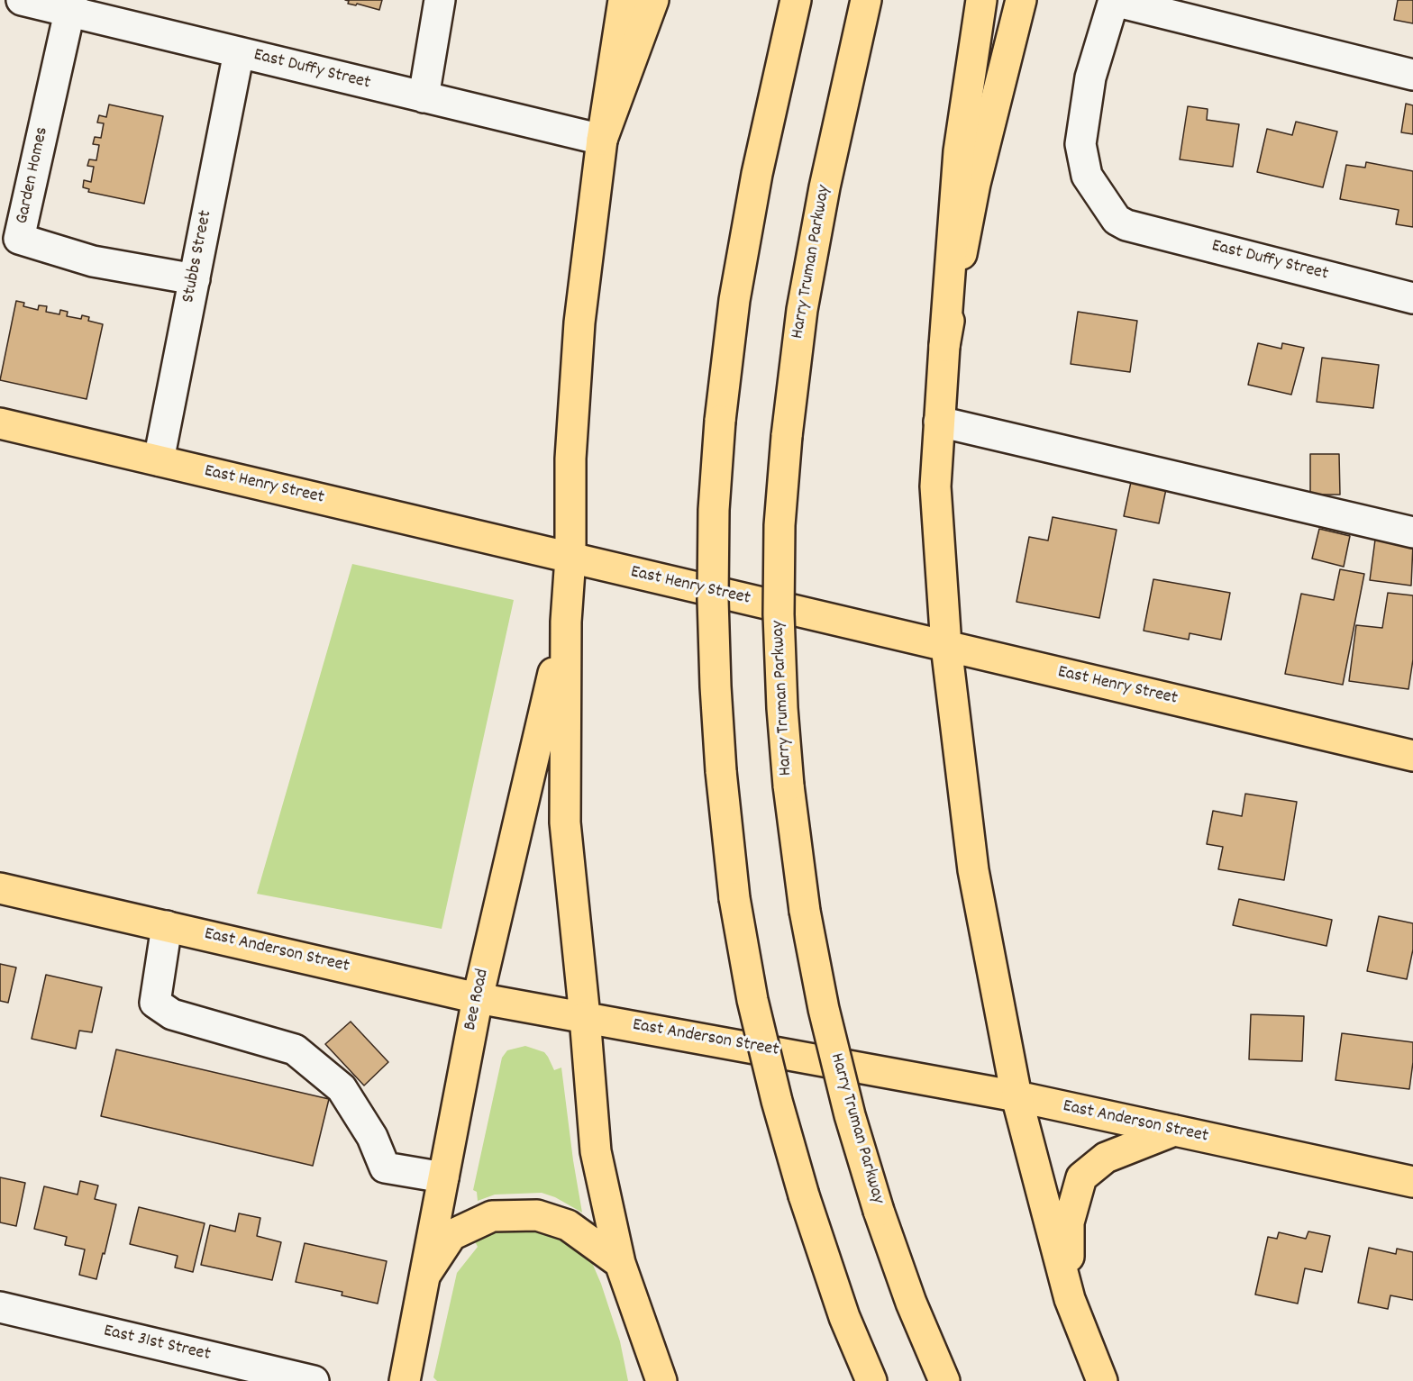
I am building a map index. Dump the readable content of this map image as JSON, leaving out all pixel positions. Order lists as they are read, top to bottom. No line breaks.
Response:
{"streets":{"main road":["Harry Truman Parkway","East Henry Street","East Anderson Street","Bee Road"],"street":["East Duffy Street","Garden Homes","Stubbs Street","East 31st Street"]},"crossings":[["East Duffy Street","Garden Homes"],["East Duffy Street","Stubbs Street"],["Garden Homes","Stubbs Street"],["Stubbs Street","East Henry Street"],["East Anderson Street","Bee Road"]]}
